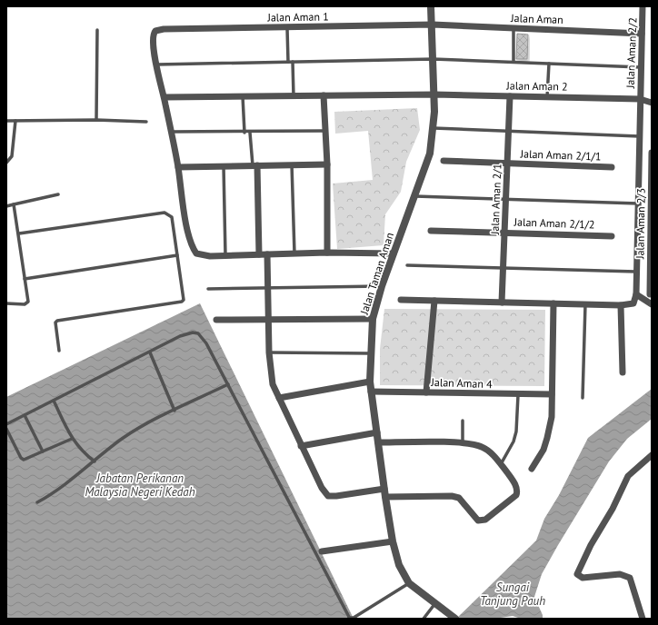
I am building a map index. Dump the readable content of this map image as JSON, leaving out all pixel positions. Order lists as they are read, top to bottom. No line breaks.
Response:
{"streets":{"street":["Jalan Aman 1","Jalan Aman","Jalan Aman 2/2","Jalan Aman 2","Jalan Aman 2/1/1","Jalan Aman 2/1","Jalan Aman 2/1/2","Jalan Aman 2/3","Jalan Taman Aman","Jalan Aman 4"]},"crossings":[["Jalan Aman 1","Jalan Aman"],["Jalan Aman 1","Jalan Taman Aman"],["Jalan Aman","Jalan Aman 2/2"],["Jalan Aman","Jalan Taman Aman"],["Jalan Aman 2/2","Jalan Aman 2"],["Jalan Aman 2","Jalan Aman 2/1"],["Jalan Aman 2","Jalan Taman Aman"],["Jalan Aman 2/1/1","Jalan Aman 2/1"],["Jalan Aman 2/1","Jalan Aman 2/1/2"],["Jalan Taman Aman","Jalan Aman 4"]],"water":["Jabatan Perikanan Malaysia Negeri Kedah","Sungai Tanjung Pauh"]}
